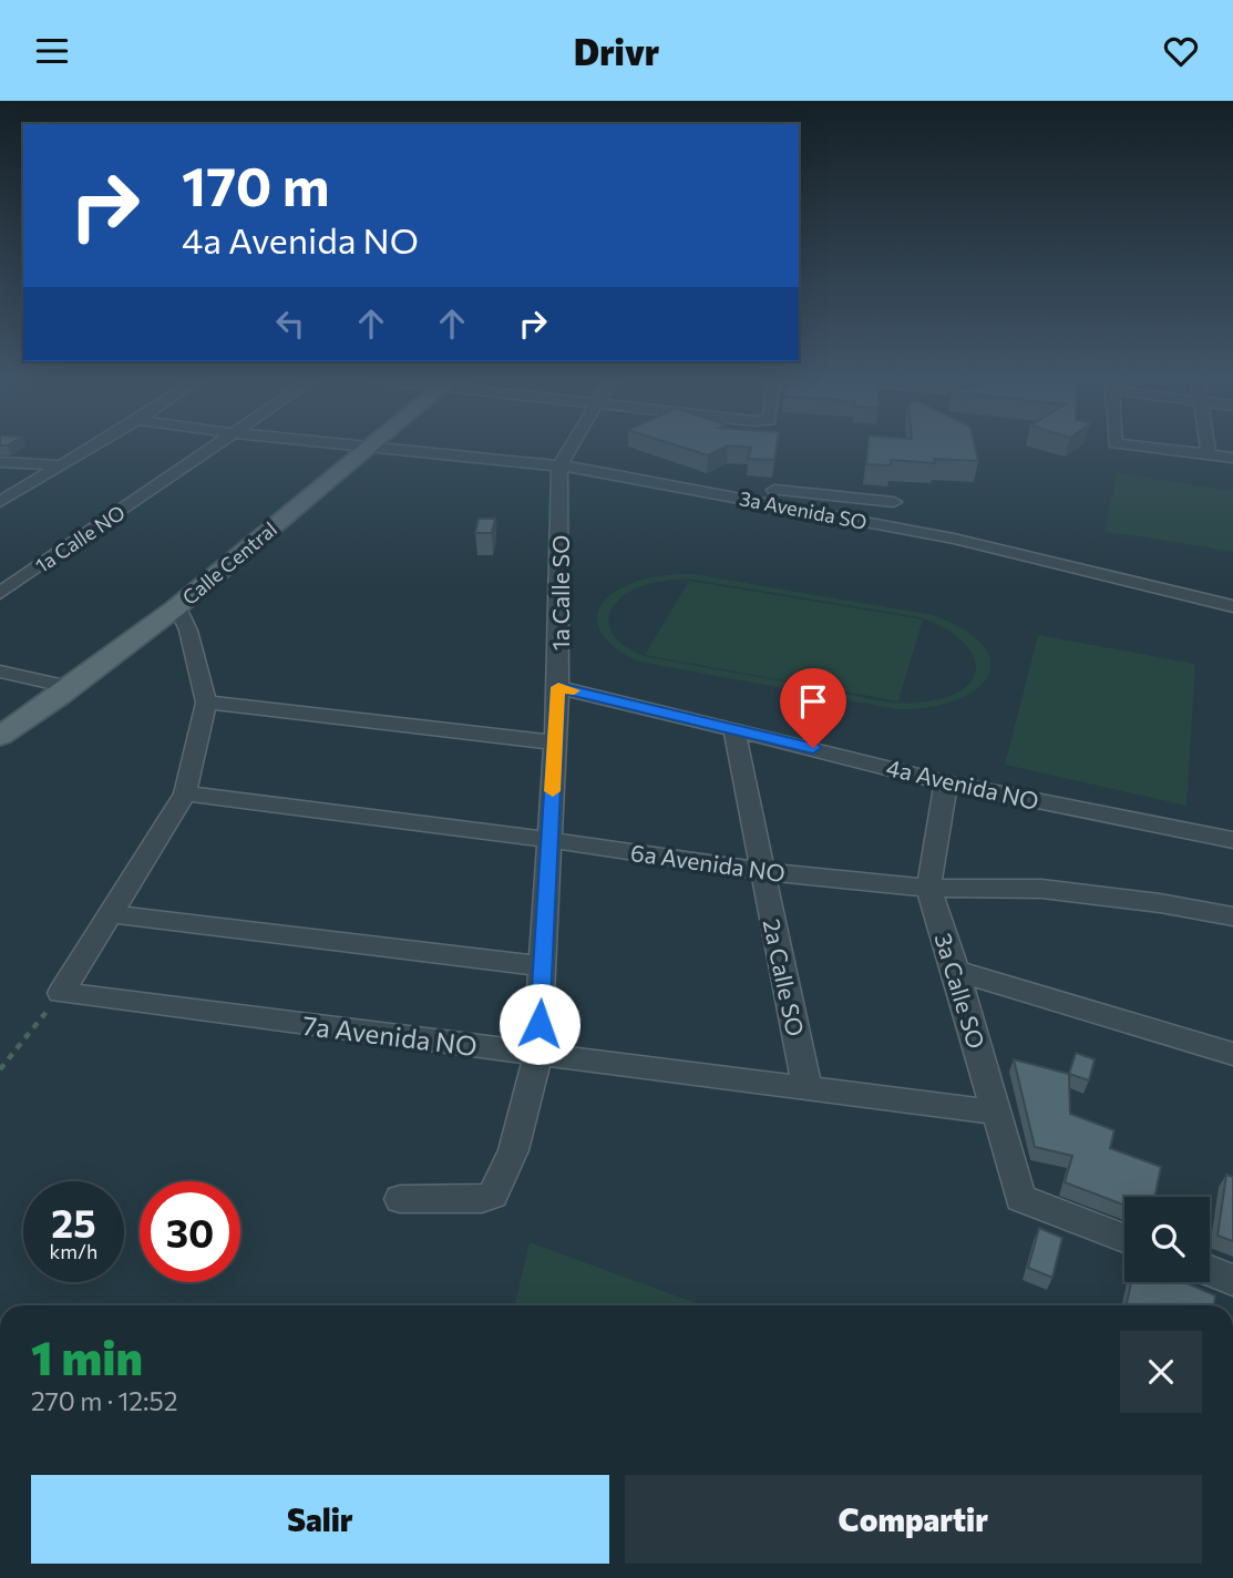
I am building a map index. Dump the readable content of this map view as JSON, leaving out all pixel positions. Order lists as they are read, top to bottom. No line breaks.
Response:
{"streets":{"main road":["Calle Central"],"street":["3a Avenida SO","1a Calle NO","1a Calle SO","4a Avenida NO","6a Avenida NO","2a Calle SO","3a Calle SO","7a Avenida NO"]},"crossings":[["3a Avenida SO","1a Calle SO"],["1a Calle SO","4a Avenida NO"],["1a Calle SO","6a Avenida NO"],["1a Calle SO","7a Avenida NO"],["4a Avenida NO","2a Calle SO"],["4a Avenida NO","3a Calle SO"],["6a Avenida NO","2a Calle SO"],["6a Avenida NO","3a Calle SO"],["2a Calle SO","7a Avenida NO"],["3a Calle SO","7a Avenida NO"]],"page":{"header":"Drivr","turn":["170 m","4a Avenida NO"],"speed":"25 km/h","limit":"30","heading":["1 min","270 m · 12:52"],"buttons":["Salir","Compartir"]}}
